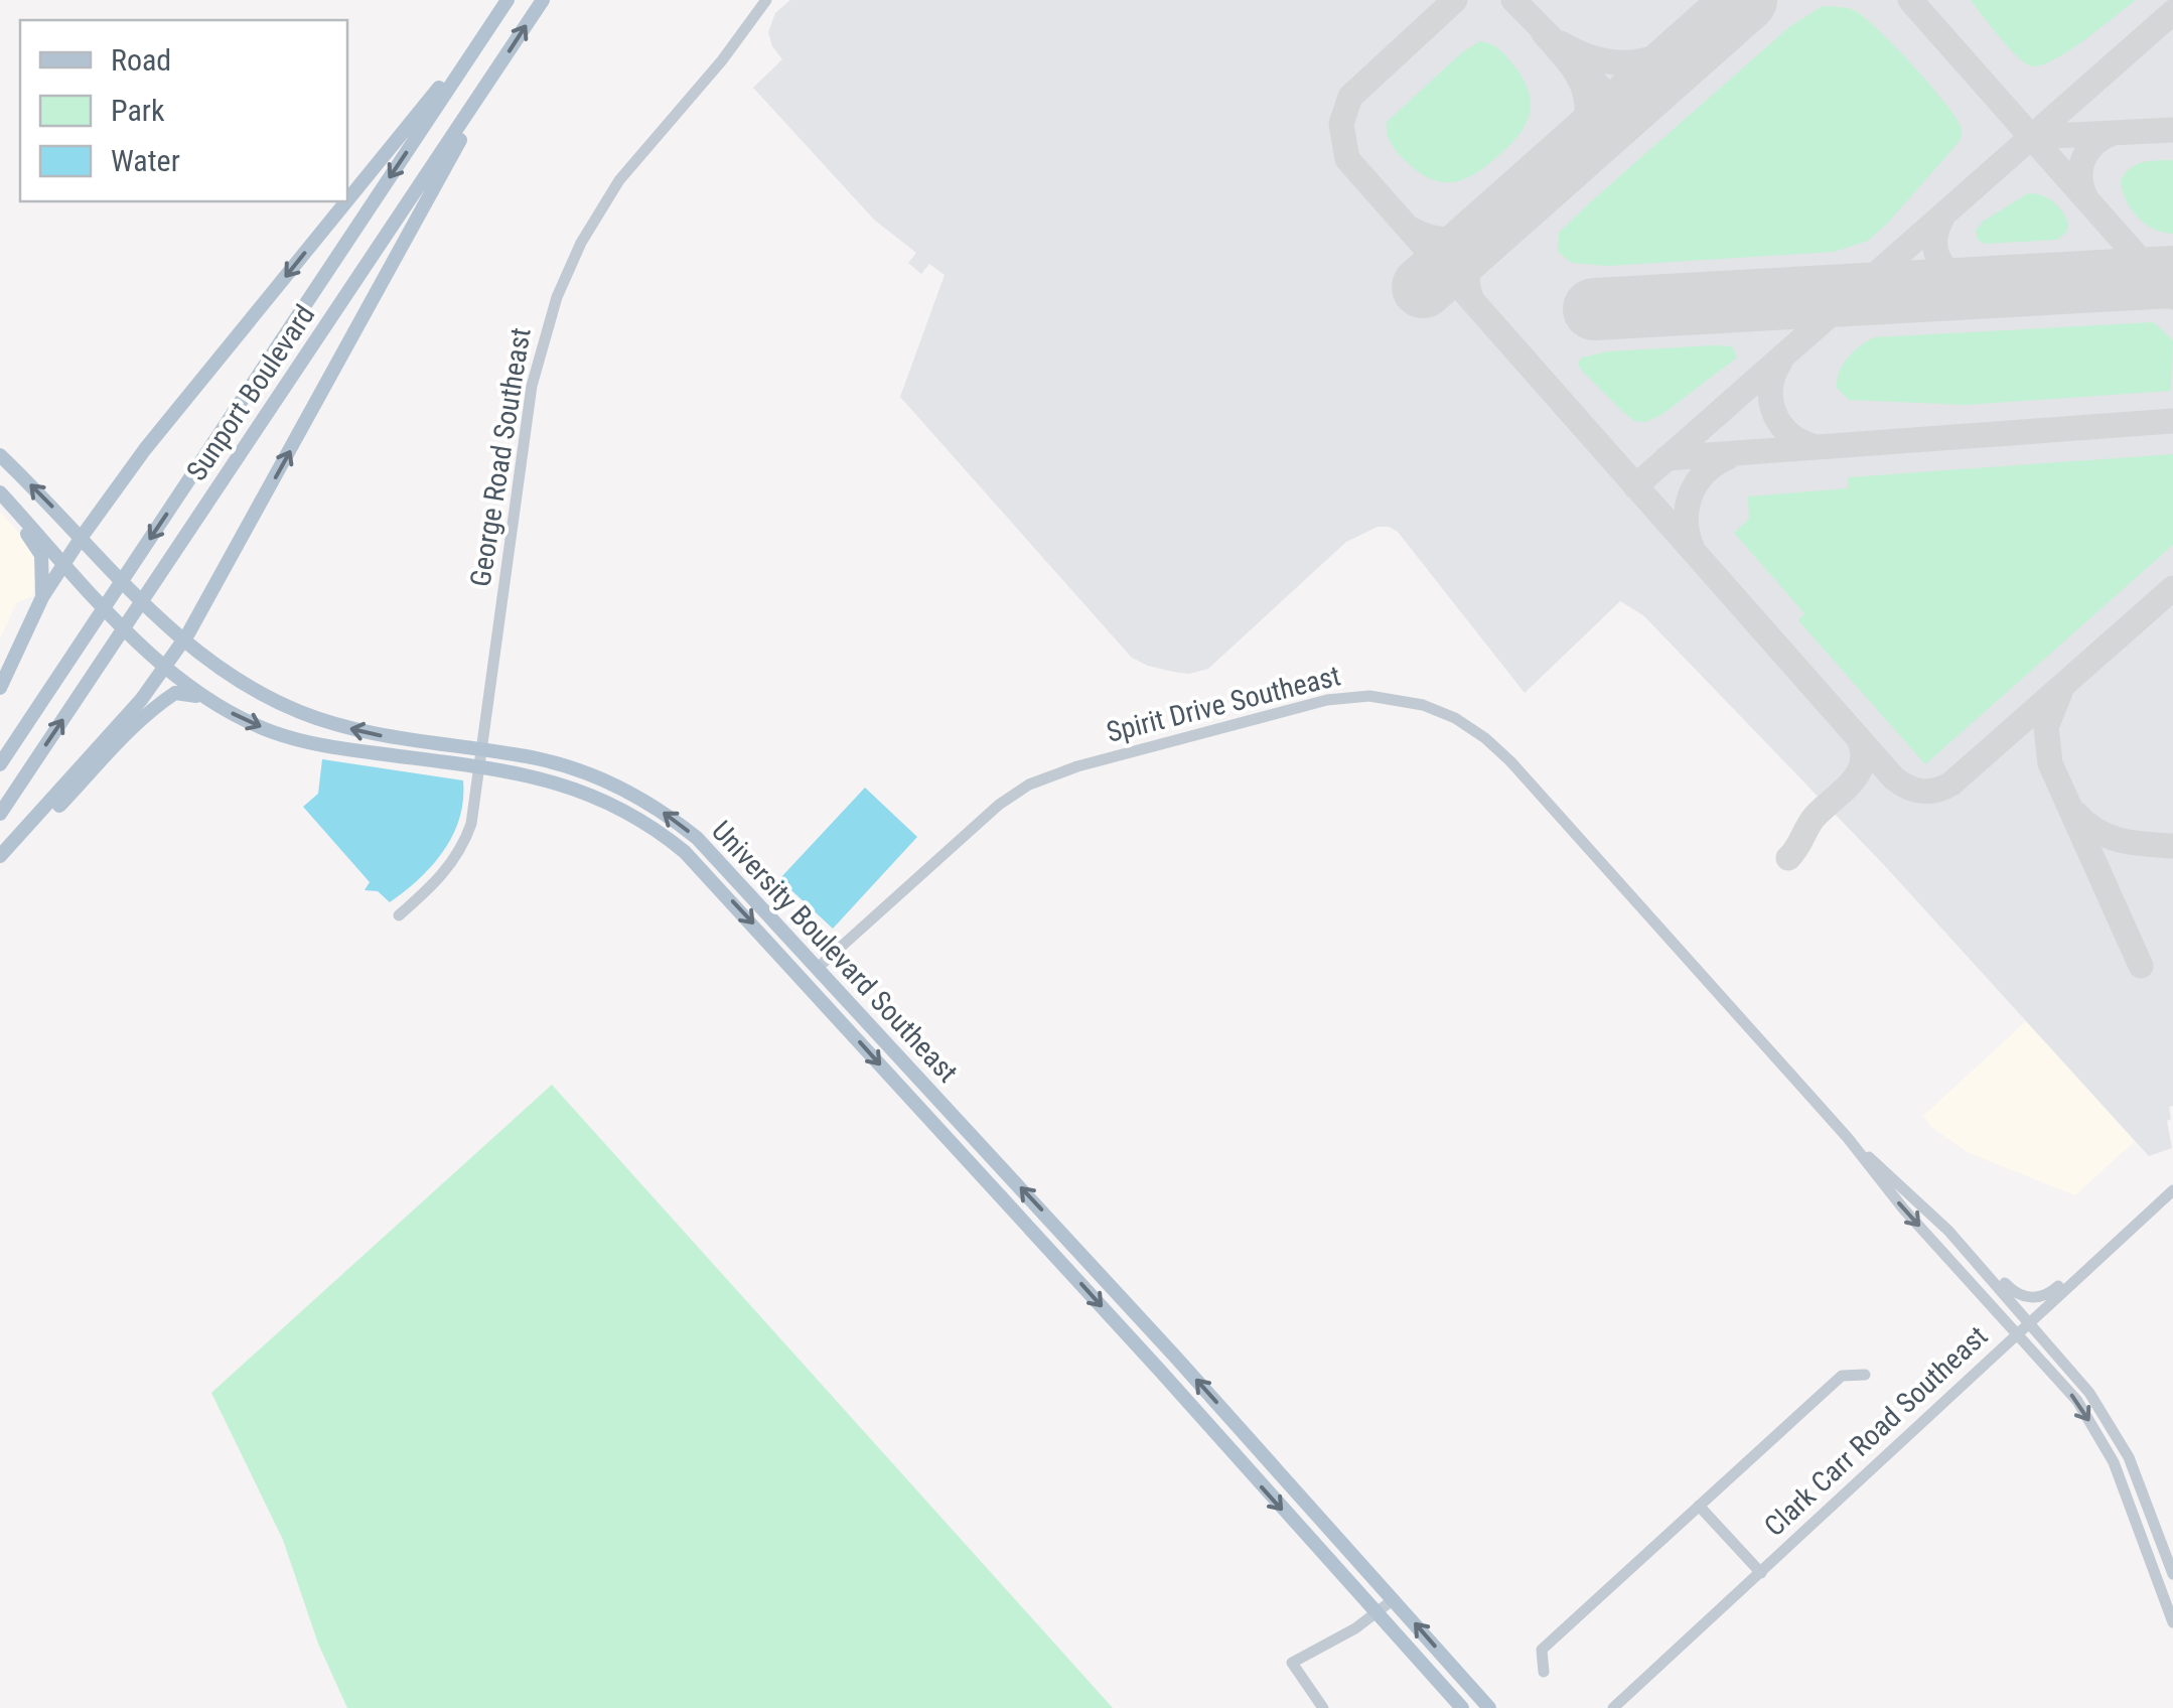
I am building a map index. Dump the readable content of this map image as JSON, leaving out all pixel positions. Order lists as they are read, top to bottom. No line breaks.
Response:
{"streets":{"main road":["Sunport Boulevard","Spirit Drive Southeast","University Boulevard Southeast"],"street":["George Road Southeast","Clark Carr Road Southeast"]},"crossings":[["George Road Southeast","University Boulevard Southeast"],["Spirit Drive Southeast","University Boulevard Southeast"]],"legend":["Road","Park","Water"]}
